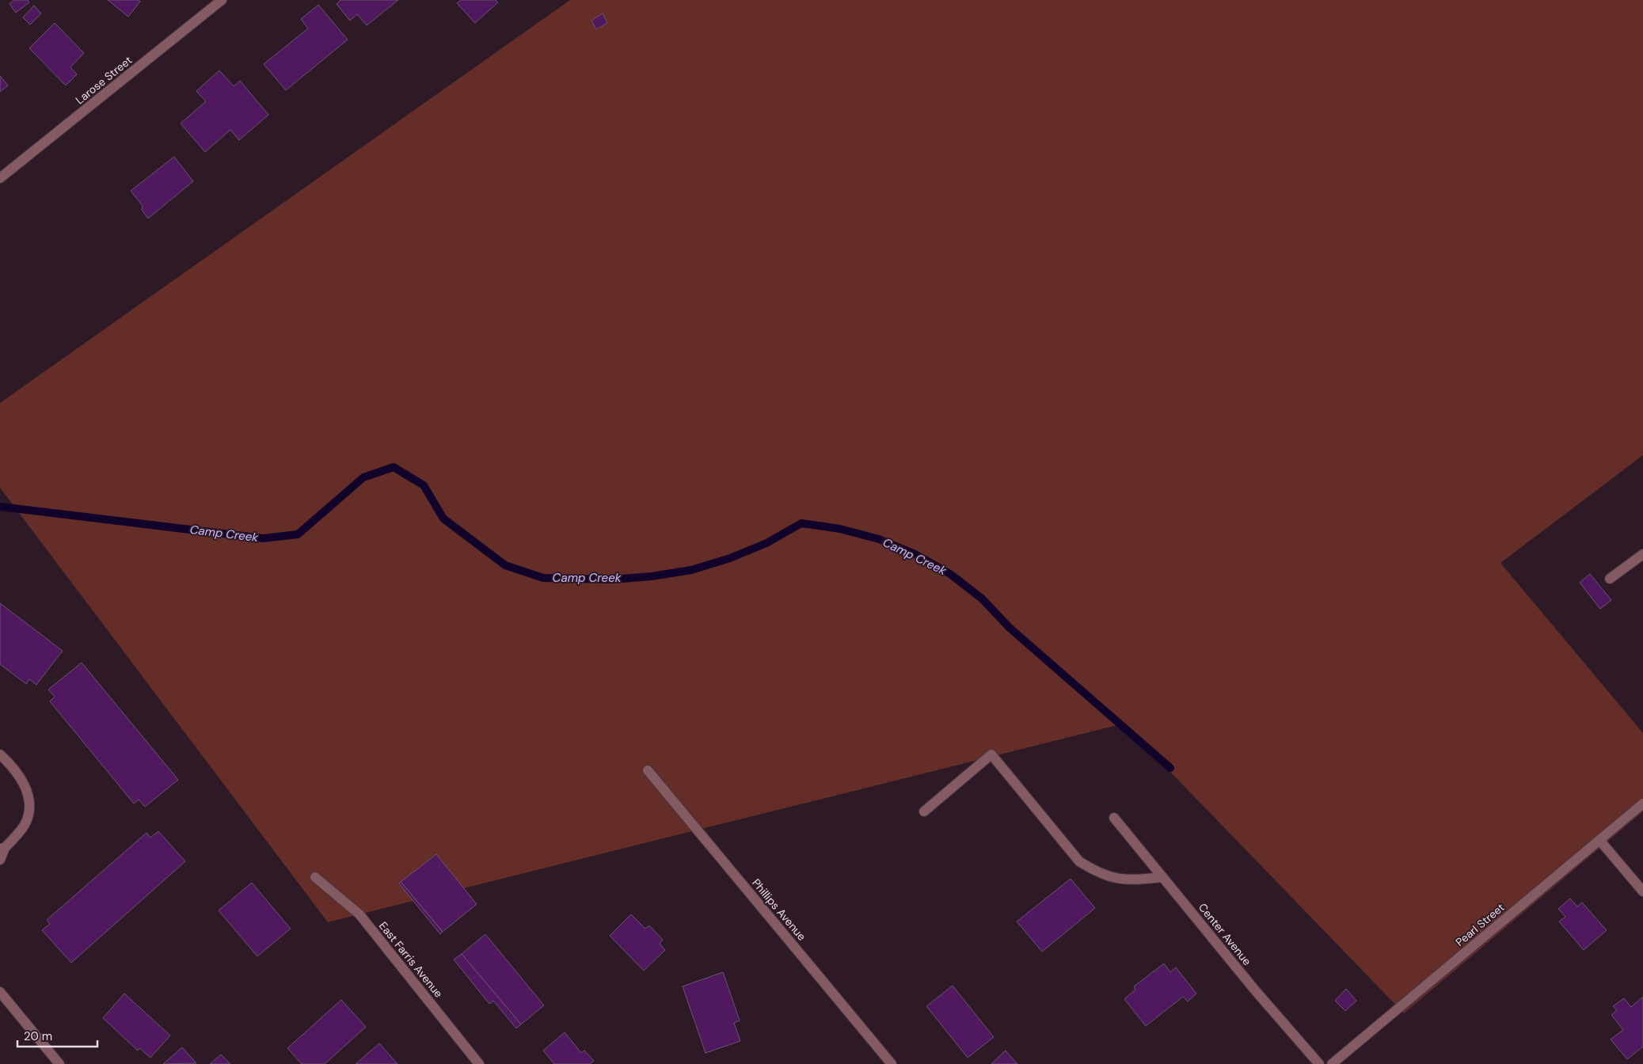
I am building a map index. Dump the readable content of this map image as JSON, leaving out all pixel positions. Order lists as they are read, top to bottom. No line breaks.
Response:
{"streets":{"street":["Larose Street","Phillips Avenue","Pearl Street","Center Avenue","East Farris Avenue"]},"water":["Camp Creek"],"scale_bar":"20 m"}
